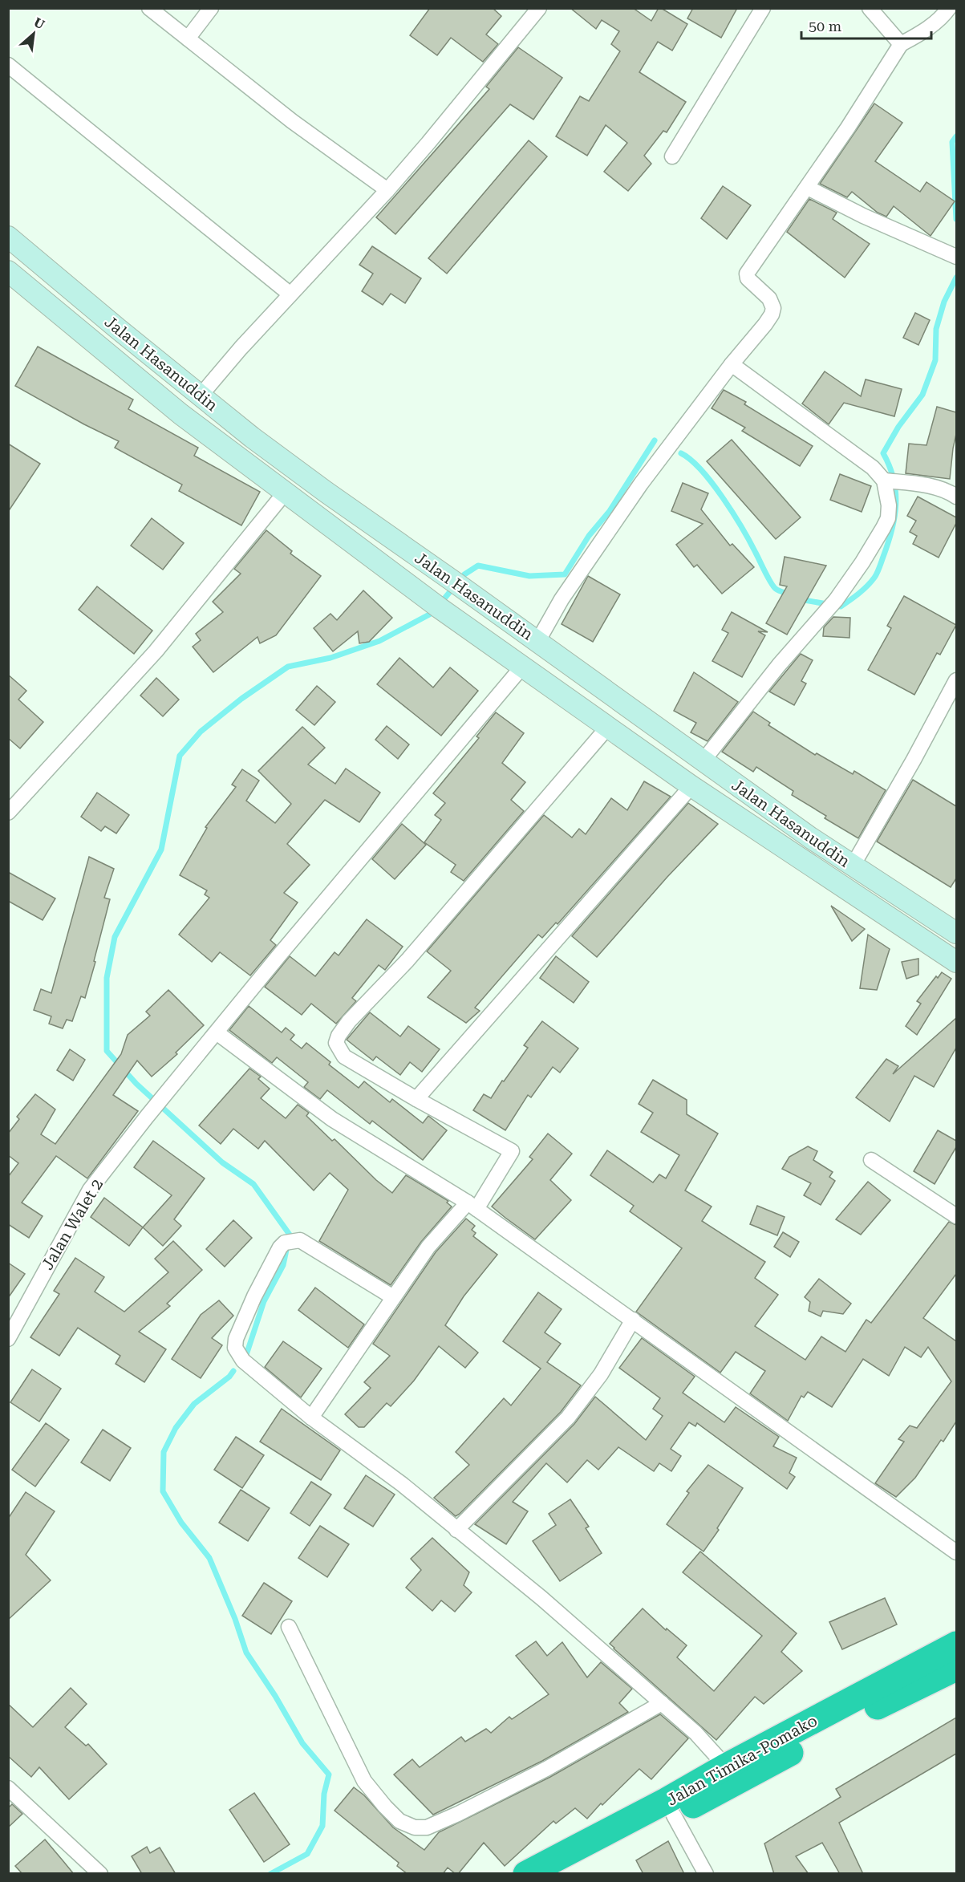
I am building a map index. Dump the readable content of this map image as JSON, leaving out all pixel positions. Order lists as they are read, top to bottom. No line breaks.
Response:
{"streets":{"highway":["Jalan Timika-Pomako"],"street":["Jalan Hasanuddin","Jalan Walet 2"]},"crossings":[["Jalan Hasanuddin","Jalan Walet 2"]],"scale_bar":"50 m","north":"top right"}
